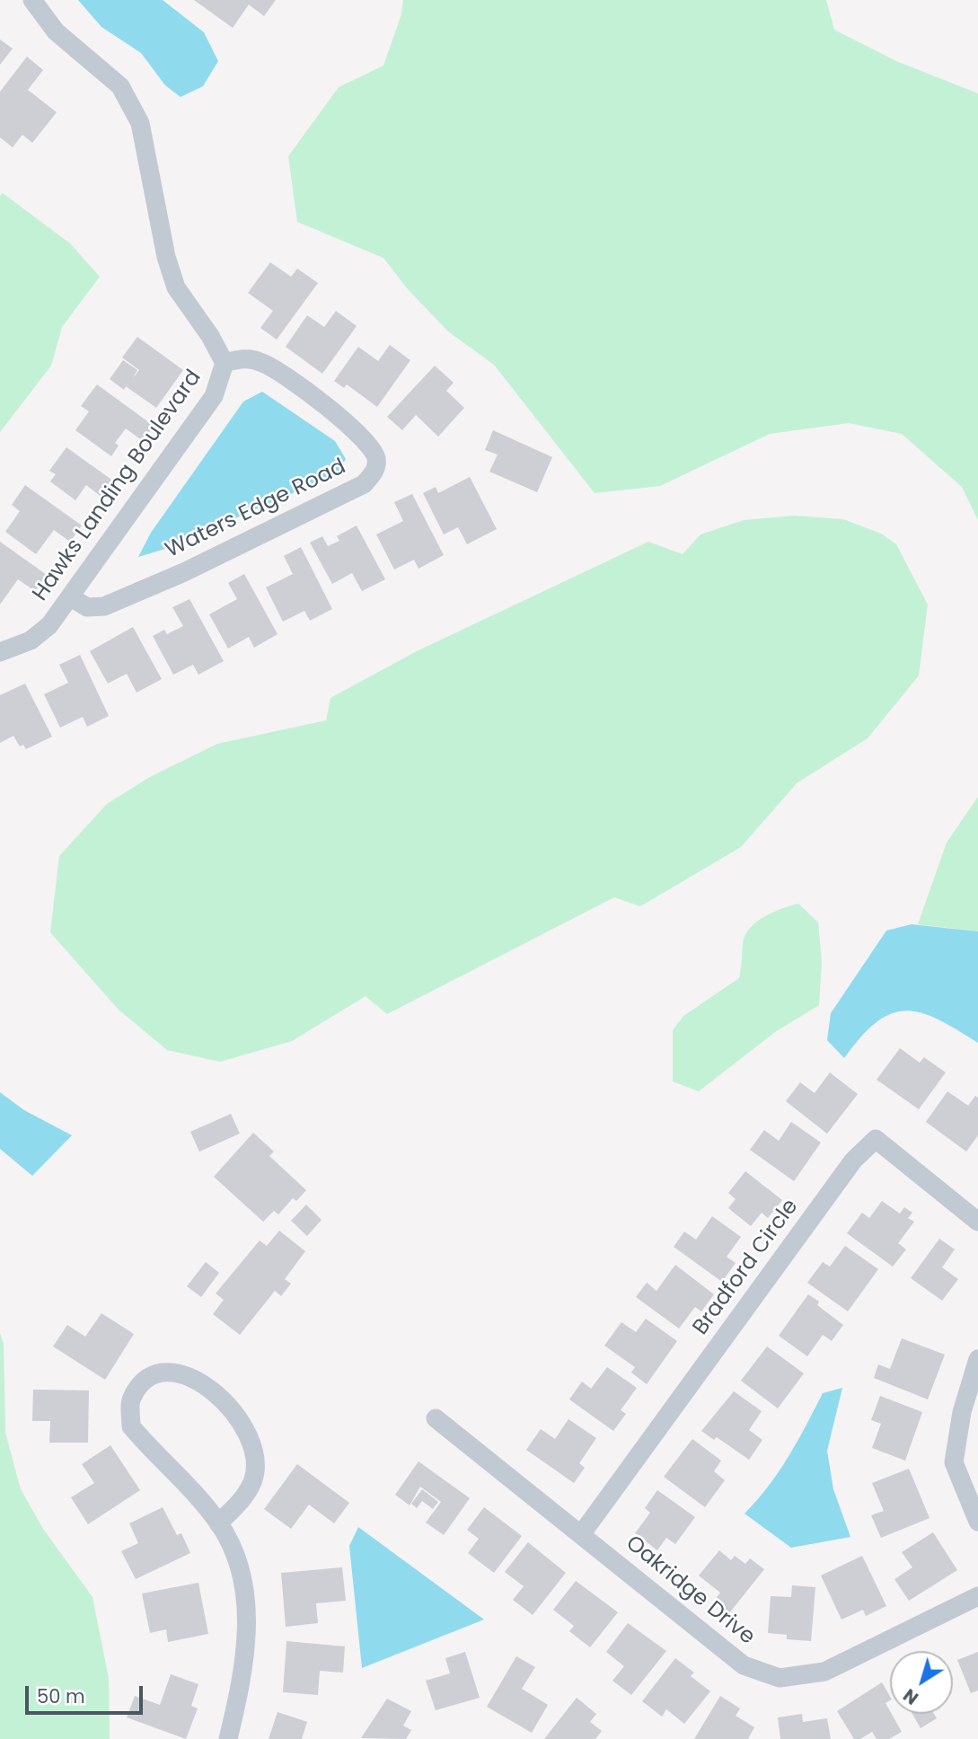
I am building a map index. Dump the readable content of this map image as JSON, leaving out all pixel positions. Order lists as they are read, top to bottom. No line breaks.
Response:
{"streets":{"street":["Hawks Landing Boulevard","Waters Edge Road","Bradford Circle","Oakridge Drive"]},"crossings":[["Hawks Landing Boulevard","Waters Edge Road"],["Bradford Circle","Oakridge Drive"]],"scale_bar":"50 m","north":"bottom left"}
